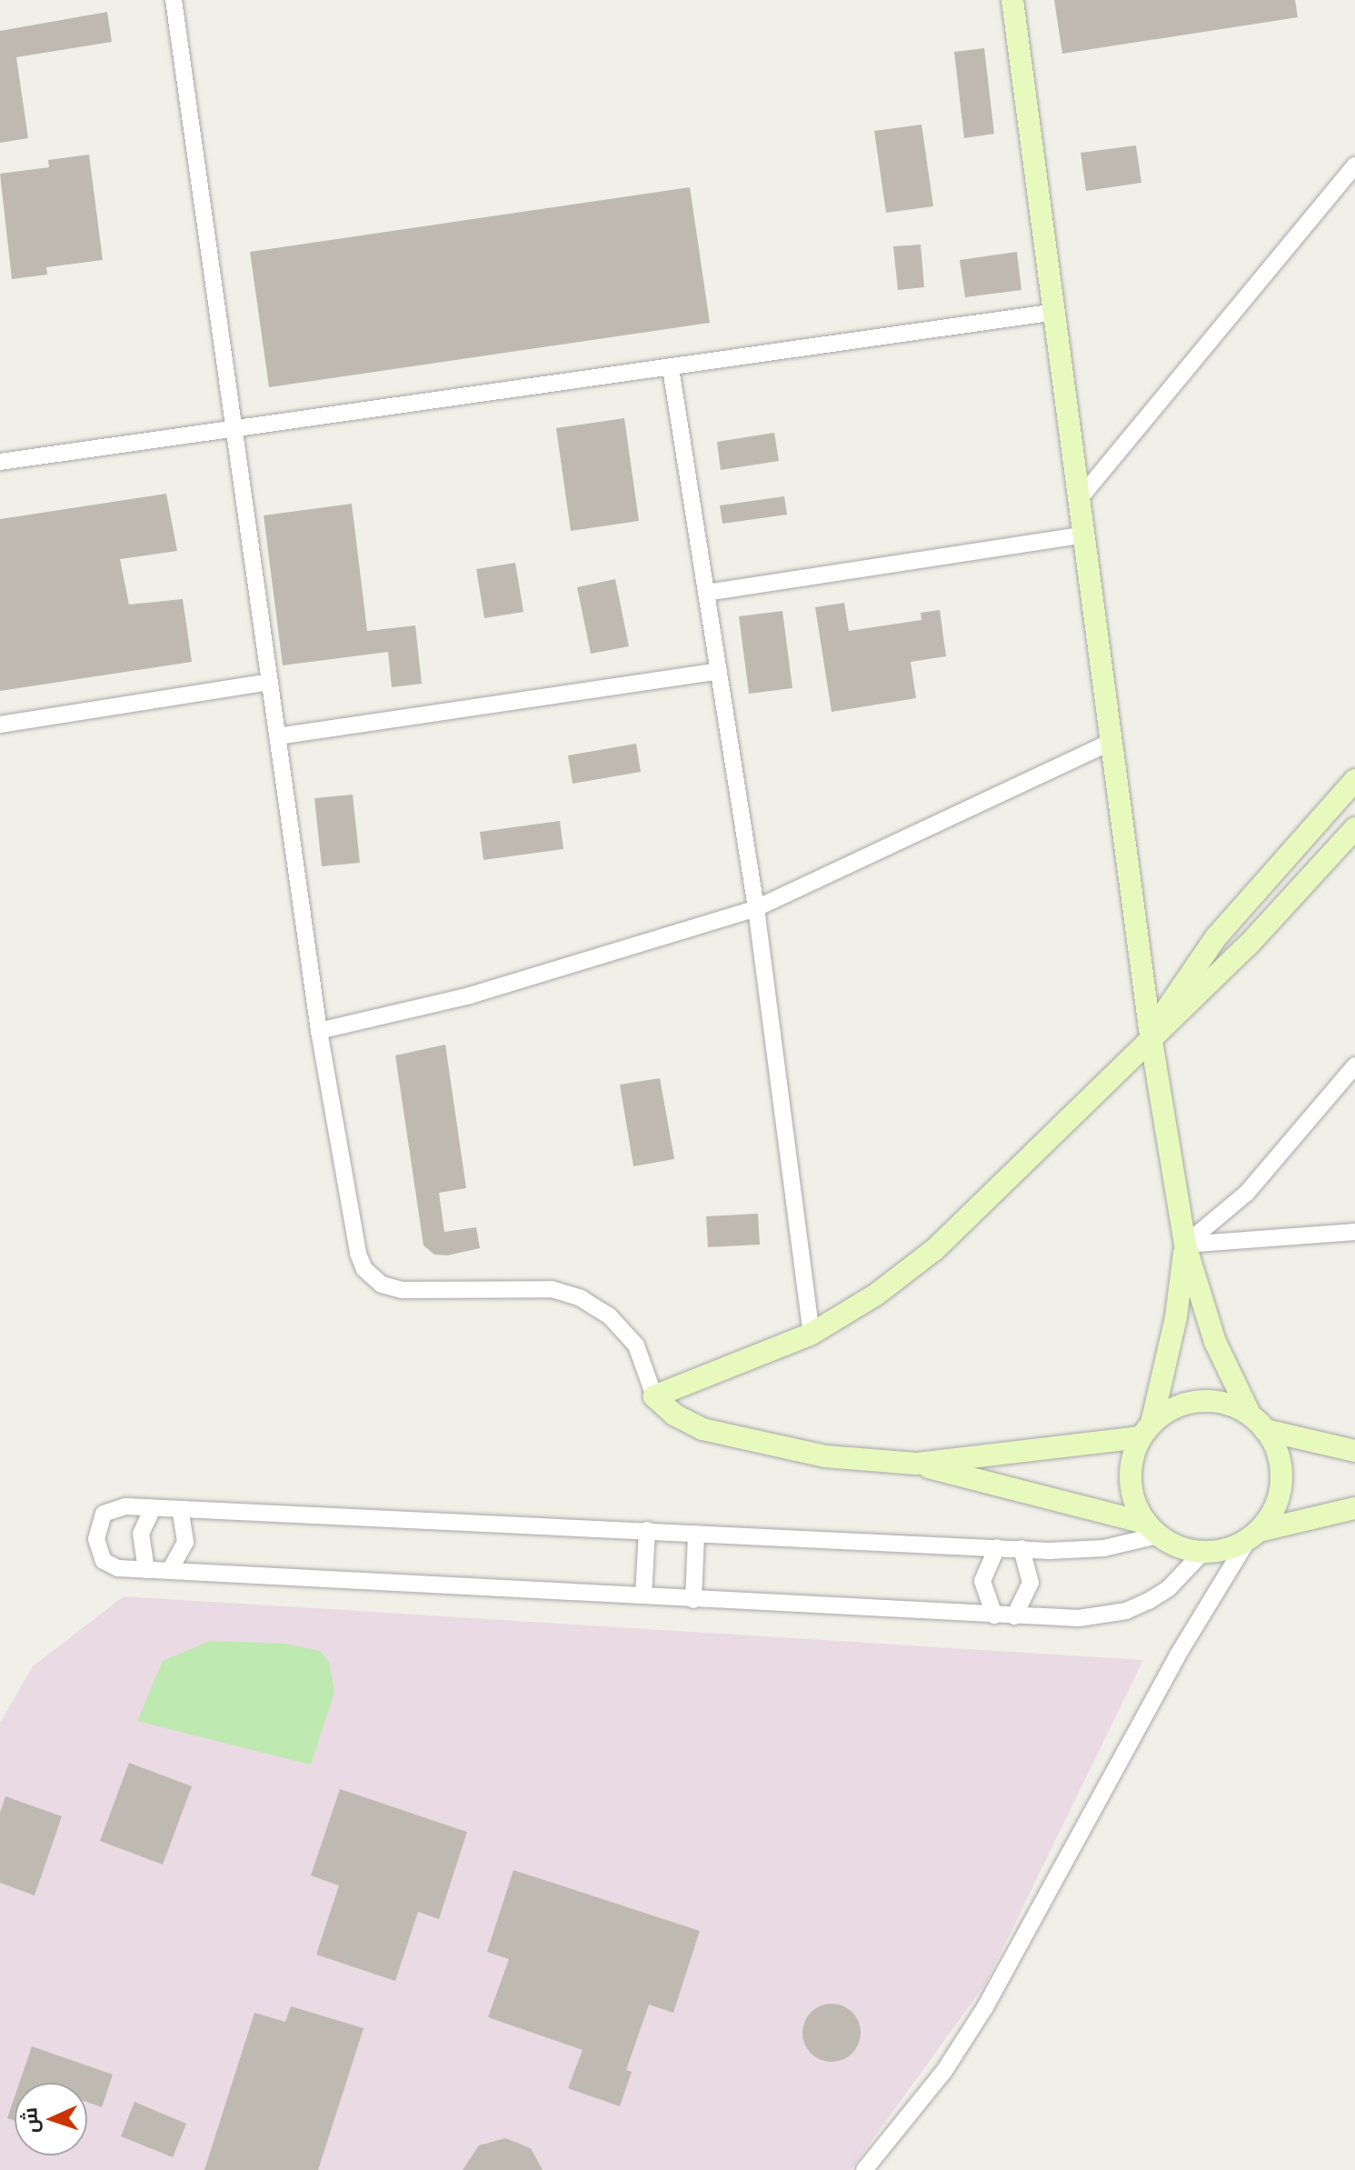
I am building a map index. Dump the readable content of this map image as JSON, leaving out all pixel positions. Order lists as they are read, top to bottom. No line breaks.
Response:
{"north":"left"}
